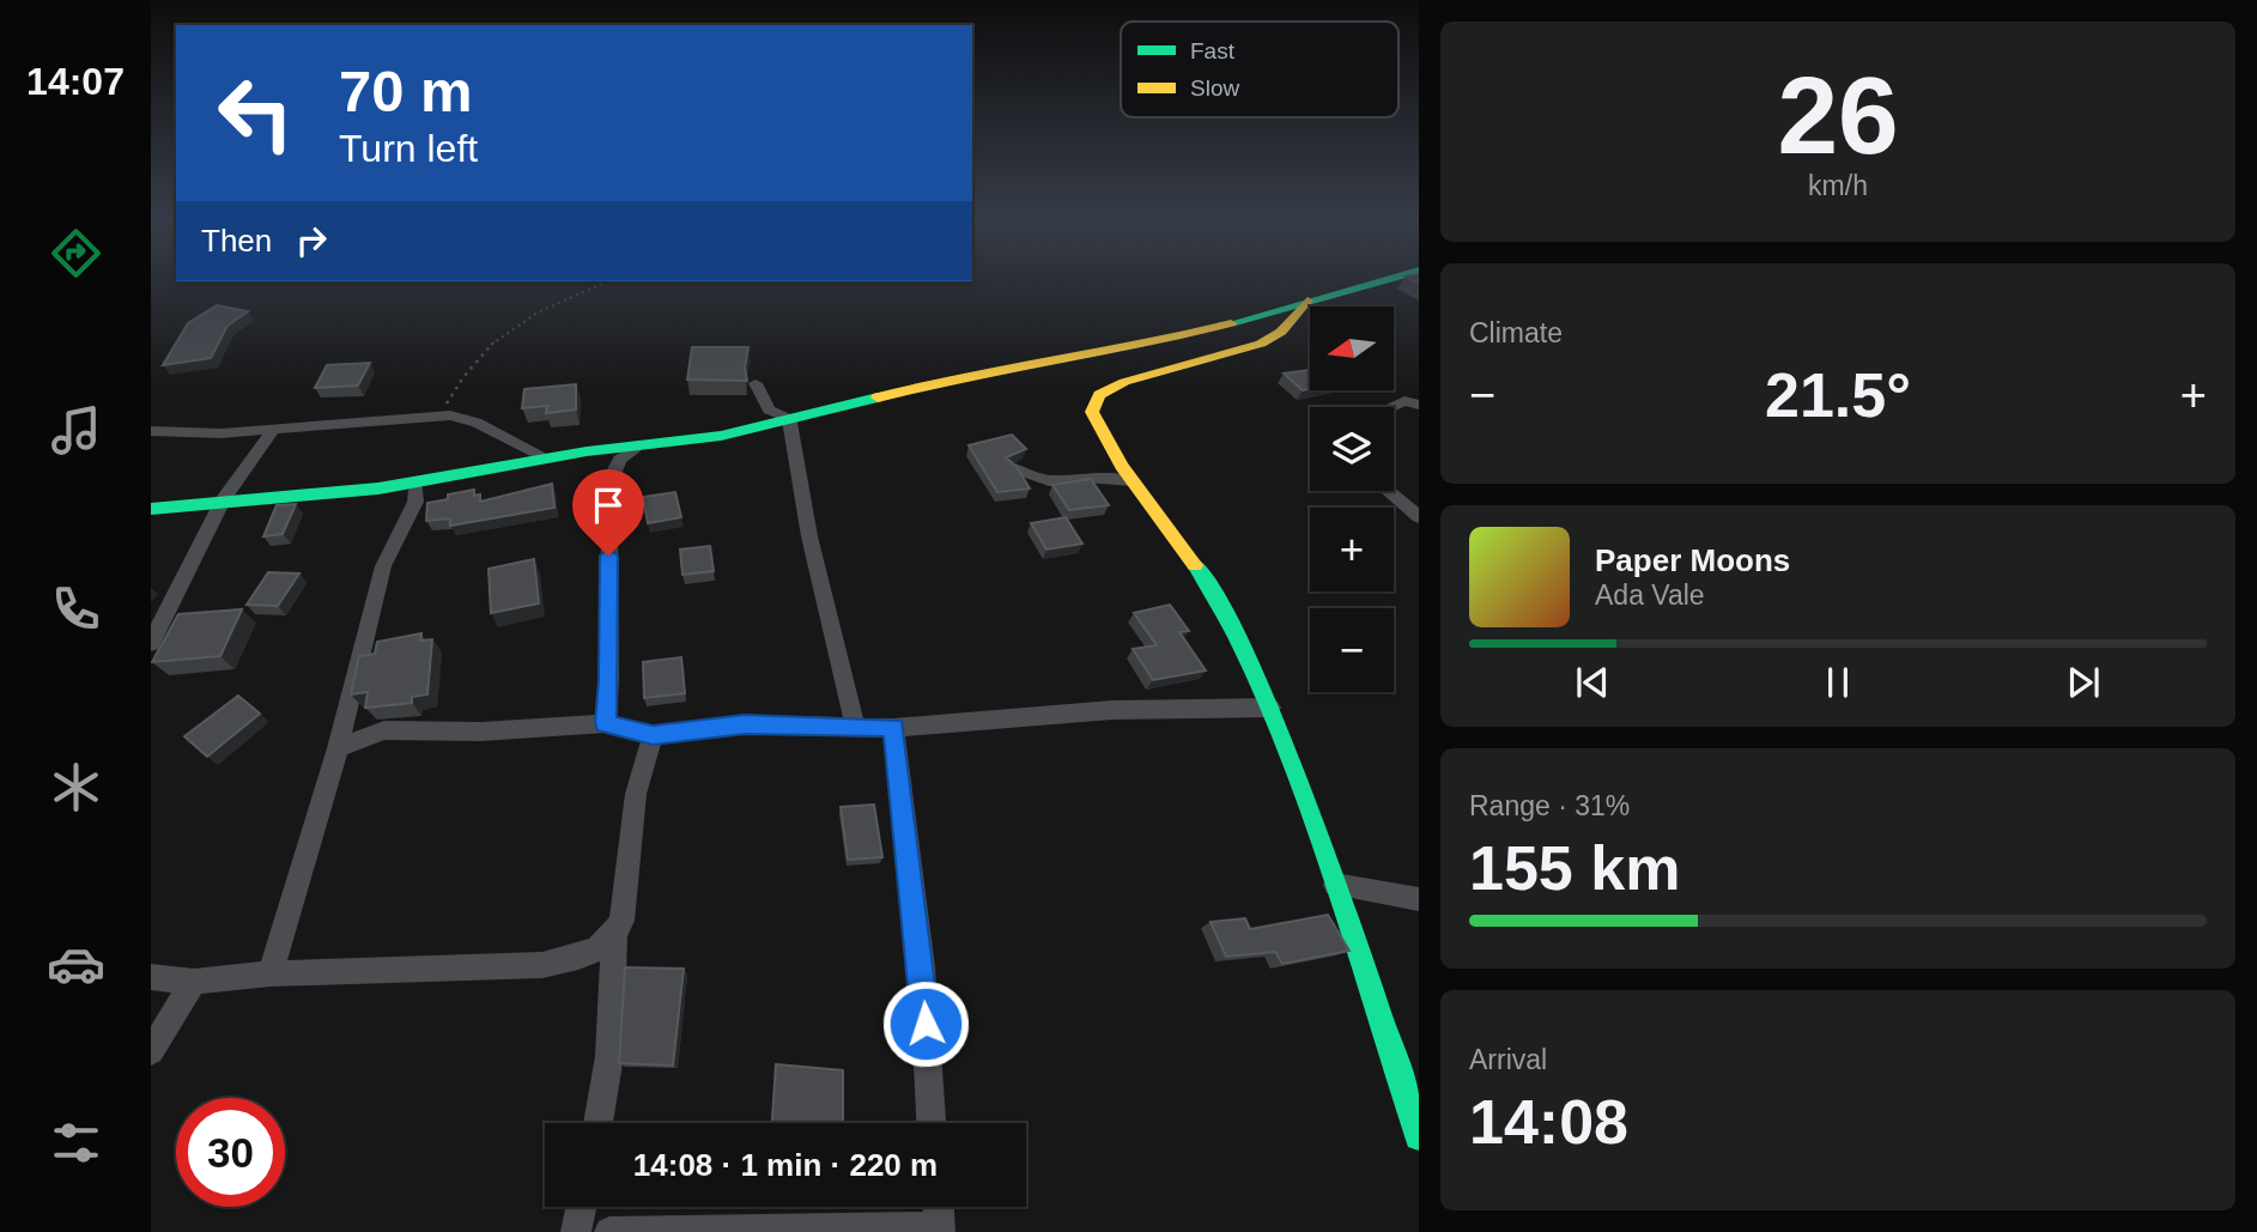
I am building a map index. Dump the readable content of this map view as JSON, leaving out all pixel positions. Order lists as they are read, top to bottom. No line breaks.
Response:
{"legend":["Fast","Slow"],"north":"left","page":{"tabs":"14:07","tile":[["26","km/h"],"Climate",["Range · 31%","155 km"],["Arrival","14:08"]],"turn":["70 m","Turn left"],"then":"Then","map_buttons":["+","−"],"heat":["−","21.5°","+"],"song":["Paper Moons","Ada Vale"],"limit":"30","trip":"14:08 · 1 min · 220 m"}}
